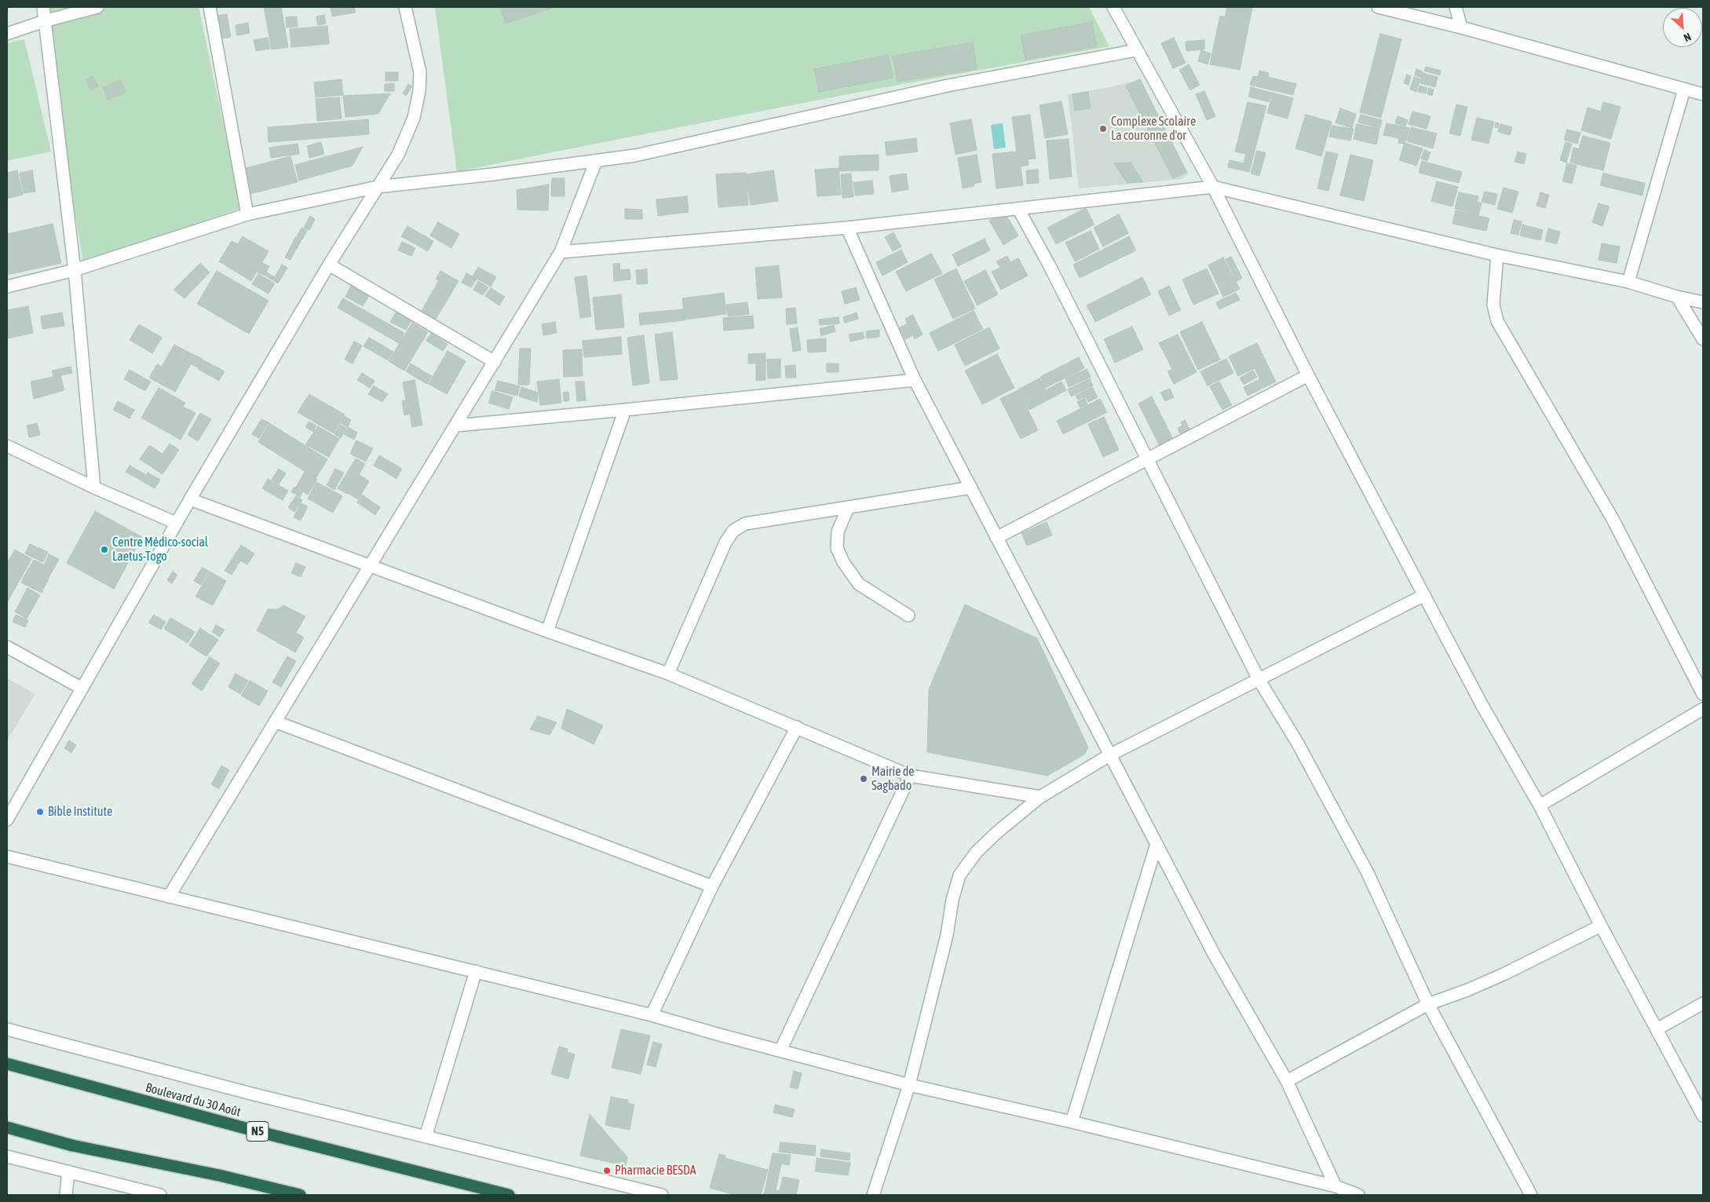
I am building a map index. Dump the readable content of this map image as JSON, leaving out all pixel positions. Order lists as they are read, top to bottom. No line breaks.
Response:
{"streets":{"highway":["Boulevard du 30 Août","N5"]},"places":["Complexe Scolaire La couronne d'or","Centre Médico-social Laetus-Togo","Mairie de Sagbado","Bible Institute","Pharmacie BESDA"],"north":"bottom right"}
